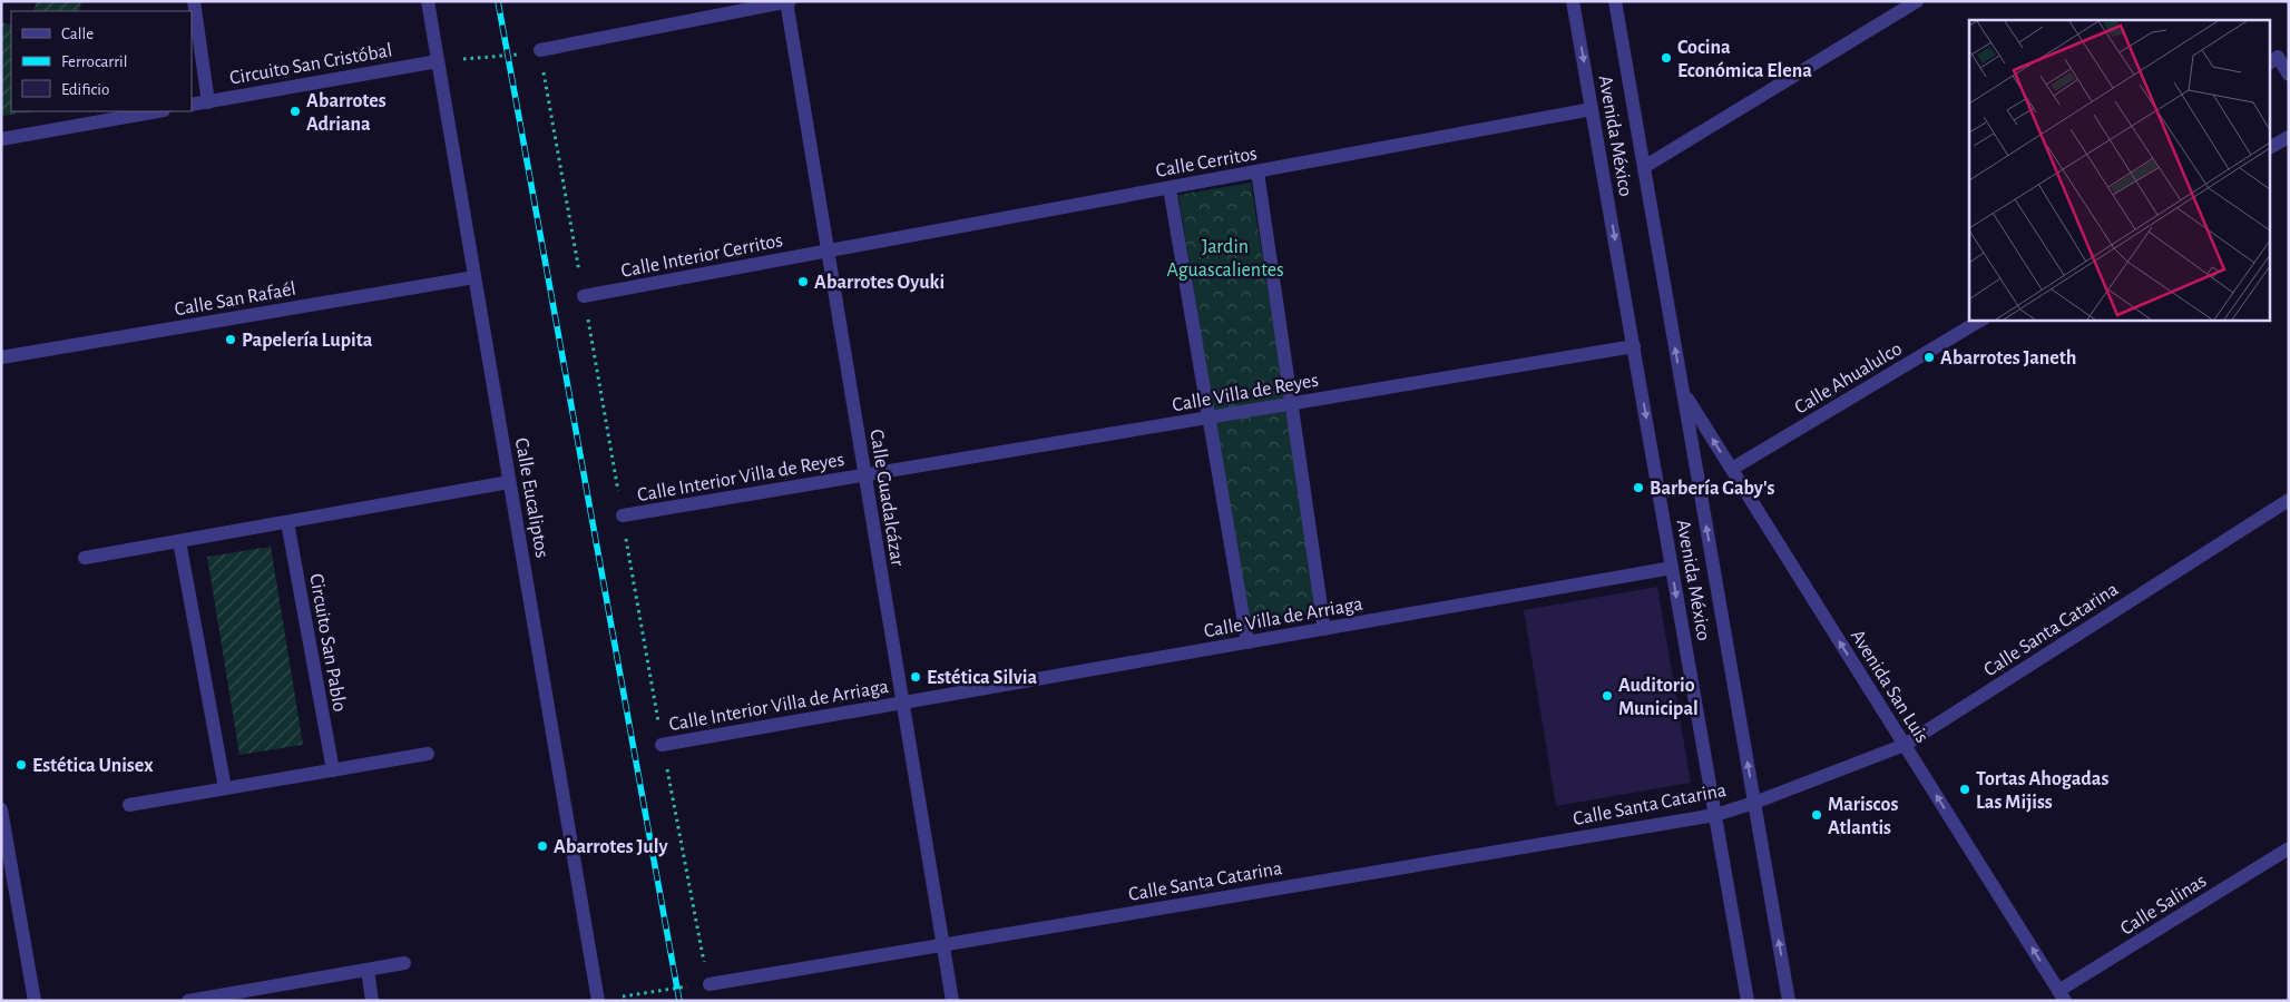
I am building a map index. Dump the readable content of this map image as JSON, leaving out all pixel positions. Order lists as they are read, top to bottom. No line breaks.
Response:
{"streets":{"street":["Circuito San Cristóbal","Avenida México","Calle Cerritos","Calle Interior Cerritos","Calle San Rafaél","Calle Ahualulco","Calle Villa de Reyes","Calle Interior Villa de Reyes","Calle Eucaliptos","Calle Guadalcázar","Calle Villa de Arriaga","Calle Santa Catarina","Circuito San Pablo","Avenida San Luis","Calle Interior Villa de Arriaga","Calle Salinas"]},"crossings":[["Circuito San Cristóbal","Calle Eucaliptos"],["Avenida México","Calle Cerritos"],["Avenida México","Calle Villa de Reyes"],["Avenida México","Calle Villa de Arriaga"],["Avenida México","Calle Santa Catarina"],["Avenida México","Avenida San Luis"],["Calle Cerritos","Calle Interior Cerritos"],["Calle Cerritos","Calle Guadalcázar"],["Calle Interior Cerritos","Calle Guadalcázar"],["Calle San Rafaél","Calle Eucaliptos"],["Calle Ahualulco","Avenida San Luis"],["Calle Villa de Reyes","Calle Interior Villa de Reyes"],["Calle Villa de Reyes","Calle Guadalcázar"],["Calle Interior Villa de Reyes","Calle Guadalcázar"],["Calle Guadalcázar","Calle Villa de Arriaga"],["Calle Guadalcázar","Calle Santa Catarina"],["Calle Guadalcázar","Calle Interior Villa de Arriaga"],["Calle Villa de Arriaga","Calle Interior Villa de Arriaga"],["Calle Santa Catarina","Avenida San Luis"],["Avenida San Luis","Calle Salinas"]],"one_way":["Avenida San Luis"],"parks":["Jardin Aguascalientes"],"places":["Cocina Económica Elena","Abarrotes Adriana","Abarrotes Oyuki","Papelería Lupita","Abarrotes Janeth","Barbería Gaby's","Estética Silvia","Auditorio Municipal","Estética Unisex","Tortas Ahogadas Las Mijiss","Mariscos Atlantis","Abarrotes July"],"legend":["Calle","Ferrocarril","Edificio"]}
